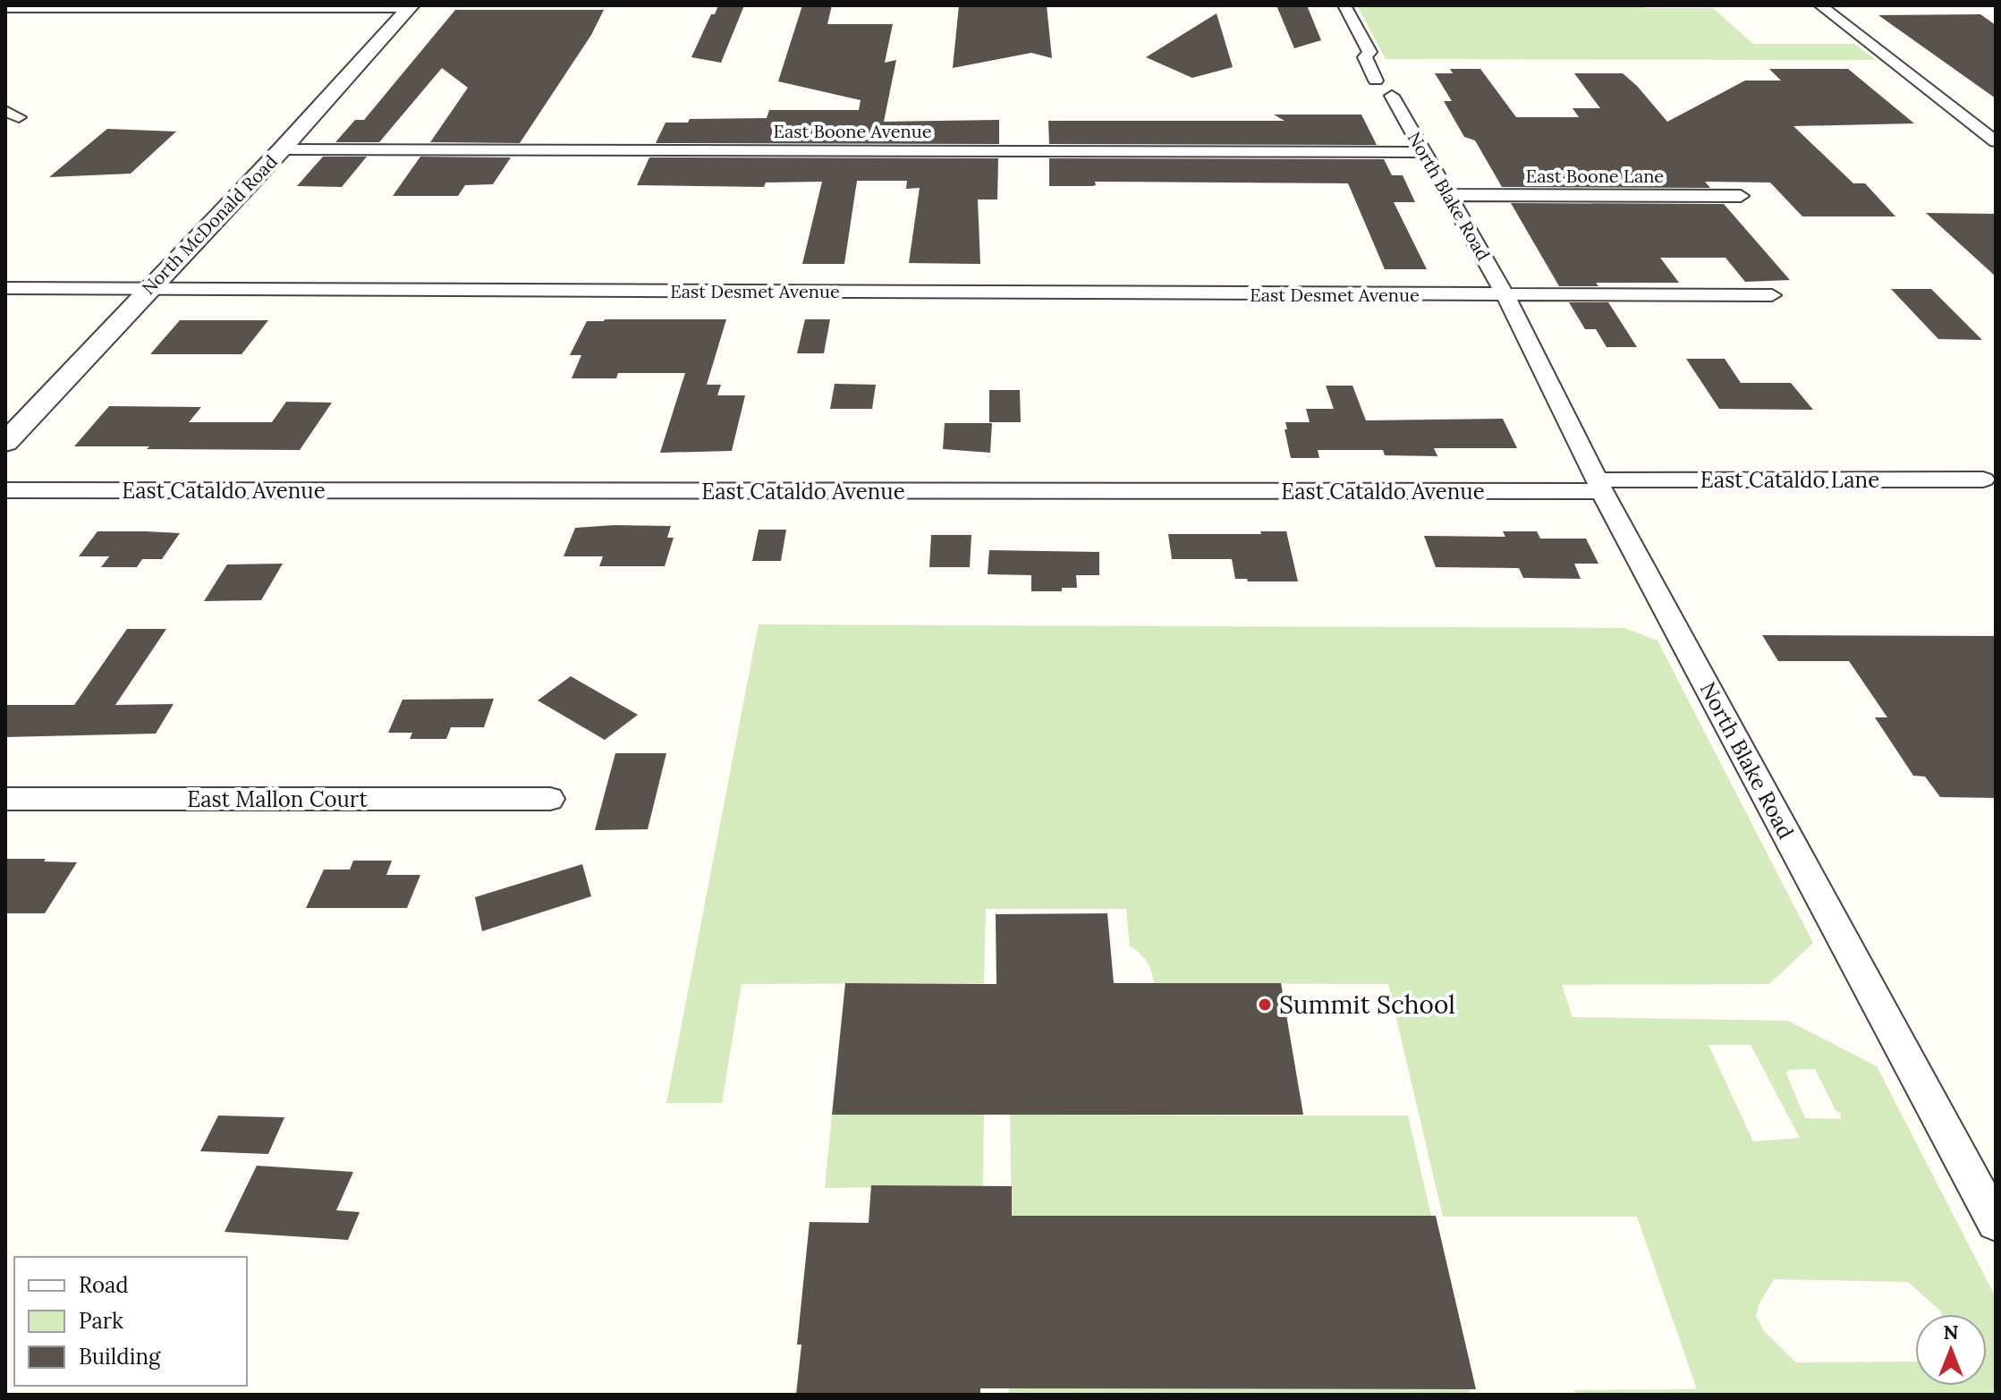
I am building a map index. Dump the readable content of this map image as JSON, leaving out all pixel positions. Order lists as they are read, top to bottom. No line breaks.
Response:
{"streets":{"street":["East Boone Avenue","East Boone Lane","North Blake Road","North McDonald Road","East Desmet Avenue","East Cataldo Lane","East Cataldo Avenue","East Mallon Court"]},"crossings":[["East Boone Avenue","North Blake Road"],["East Boone Avenue","North McDonald Road"],["East Boone Lane","North Blake Road"],["North Blake Road","East Desmet Avenue"],["North Blake Road","East Cataldo Lane"],["North Blake Road","East Cataldo Avenue"],["North McDonald Road","East Desmet Avenue"],["East Cataldo Lane","East Cataldo Avenue"]],"places":["Summit School"],"legend":["Road","Park","Building"],"north":"top"}
